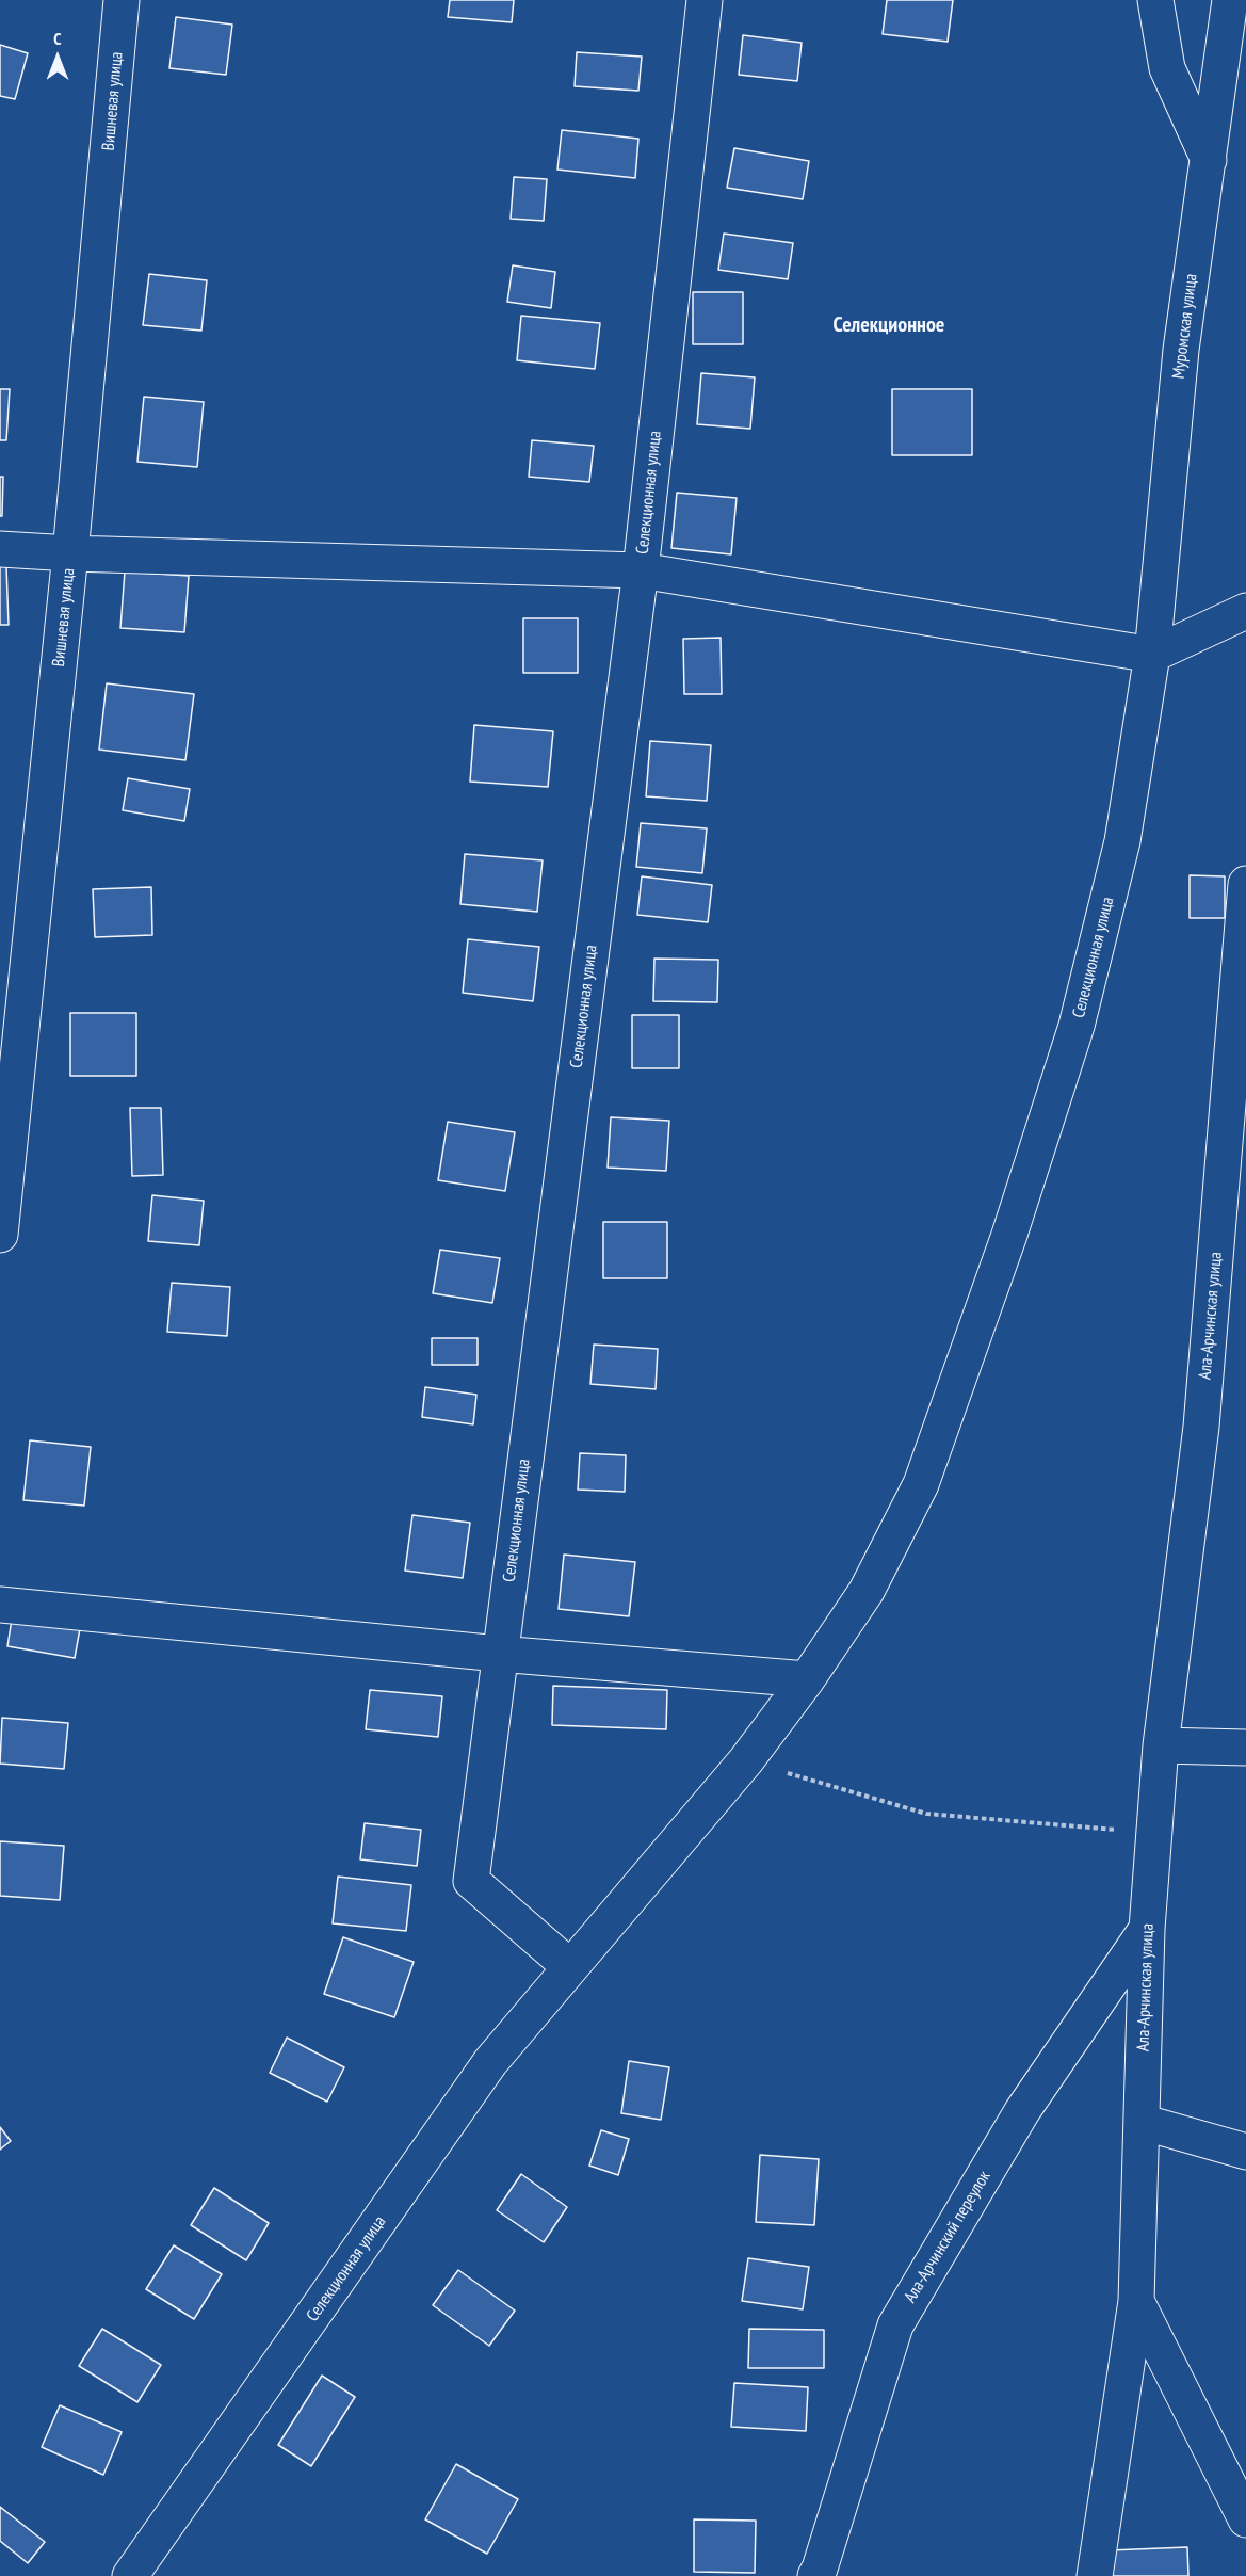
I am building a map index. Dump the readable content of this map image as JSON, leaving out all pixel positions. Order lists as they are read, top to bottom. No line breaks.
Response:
{"streets":{"street":["Вишневая улица","Муромская улица","Селекционная улица","Ала-Арчинская улица","Ала-Арчинский переулок"]},"crossings":[["Муромская улица","Селекционная улица"],["Ала-Арчинская улица","Ала-Арчинский переулок"]],"districts":["Селекционное"],"north":"top"}
